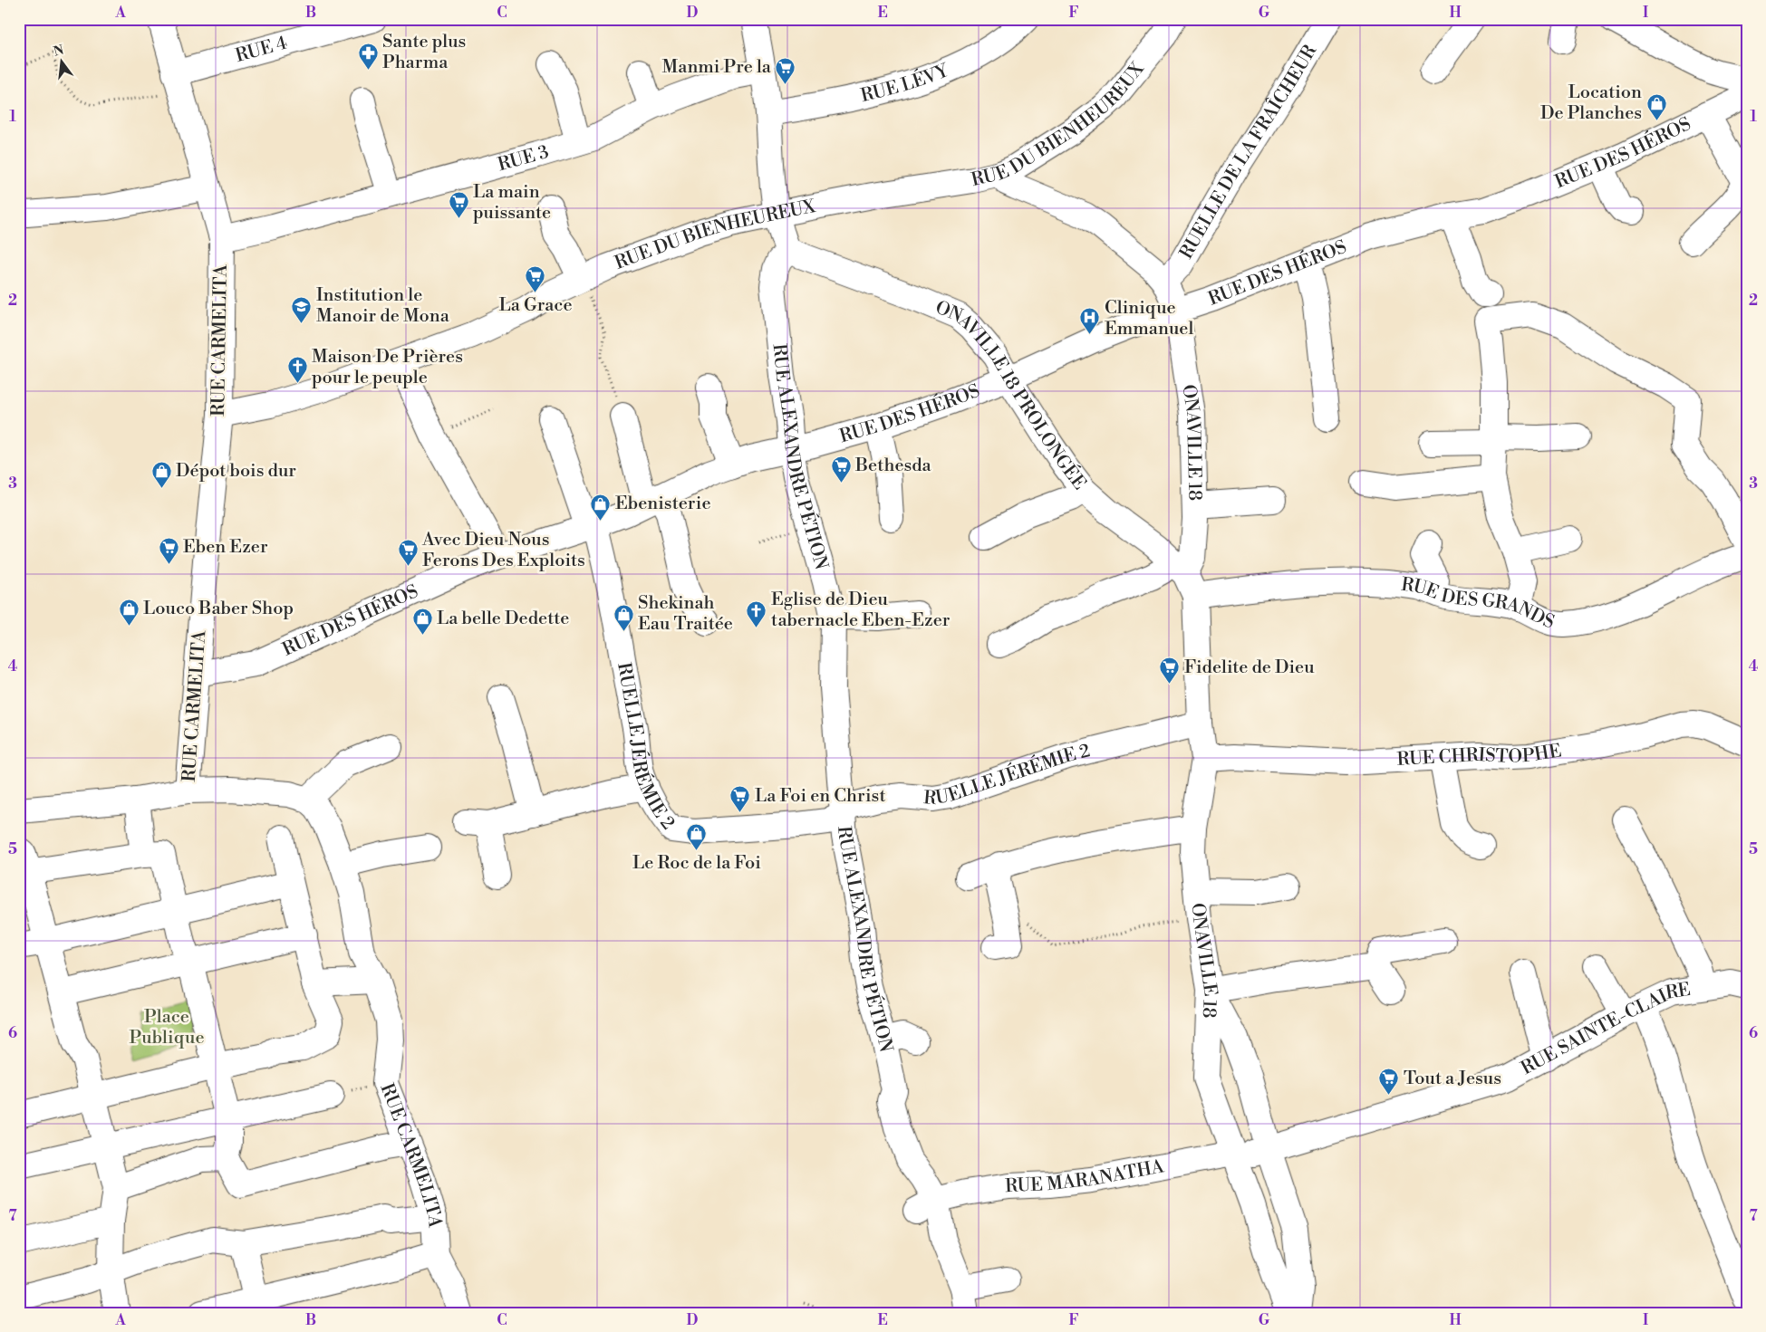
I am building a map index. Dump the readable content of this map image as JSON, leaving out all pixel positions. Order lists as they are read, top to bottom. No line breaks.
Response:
{"streets":{"street":["RUE 4","RUE LÉVY","RUE DU BIENHEUREUX","RUELLE DE LA FRAÎCHEUR","RUE DES HÉROS","RUE 3","RUE CARMELITA","ONAVILLE 18 PROLONGÉE","ONAVILLE 18","RUE ALEXANDRE PÉTION","RUE DES GRANDS","RUELLE JÉRÉMIE 2","RUE CHRISTOPHE","RUE SAINTE-CLAIRE","RUE MARANATHA"]},"crossings":[["RUE 4","RUE CARMELITA"],["RUE DU BIENHEUREUX","RUE CARMELITA"],["RUE DU BIENHEUREUX","ONAVILLE 18"],["RUELLE DE LA FRAÎCHEUR","ONAVILLE 18"],["RUE DES HÉROS","RUE CARMELITA"],["RUE DES HÉROS","ONAVILLE 18 PROLONGÉE"],["RUE DES HÉROS","ONAVILLE 18"],["RUE DES HÉROS","RUE ALEXANDRE PÉTION"],["RUE DES HÉROS","RUELLE JÉRÉMIE 2"],["RUE 3","RUE CARMELITA"],["ONAVILLE 18 PROLONGÉE","ONAVILLE 18"],["ONAVILLE 18 PROLONGÉE","RUE ALEXANDRE PÉTION"],["ONAVILLE 18 PROLONGÉE","RUE DES GRANDS"],["ONAVILLE 18","RUE DES GRANDS"],["ONAVILLE 18","RUELLE JÉRÉMIE 2"],["ONAVILLE 18","RUE CHRISTOPHE"],["ONAVILLE 18","RUE SAINTE-CLAIRE"],["ONAVILLE 18","RUE MARANATHA"],["RUE ALEXANDRE PÉTION","RUELLE JÉRÉMIE 2"],["RUE ALEXANDRE PÉTION","RUE MARANATHA"],["RUE SAINTE-CLAIRE","RUE MARANATHA"]],"parks":["Place Publique"],"places":{"pharmacy":["Sante plus Pharma"],"supermarket":["Manmi Pre la","La main puissante","La Grace","Bethesda","Eben Ezer","Avec Dieu Nous Ferons Des Exploits","Fidelite de Dieu","La Foi en Christ","Tout a Jesus"],"shop":["Location De Planches","Dépot bois dur","Ebenisterie","Louco Baber Shop","Shekinah Eau Traitée","La belle Dedette","Le Roc de la Foi"],"school or university":["Institution le Manoir de Mona"],"hospital":["Clinique Emmanuel"],"church":["Maison De Prières pour le peuple","Eglise de Dieu tabernacle Eben-Ezer"]},"north":"top","grid":{"columns":["A","B","C","D","E","F","G","H","I"],"rows":["1","2","3","4","5","6","7"]}}
